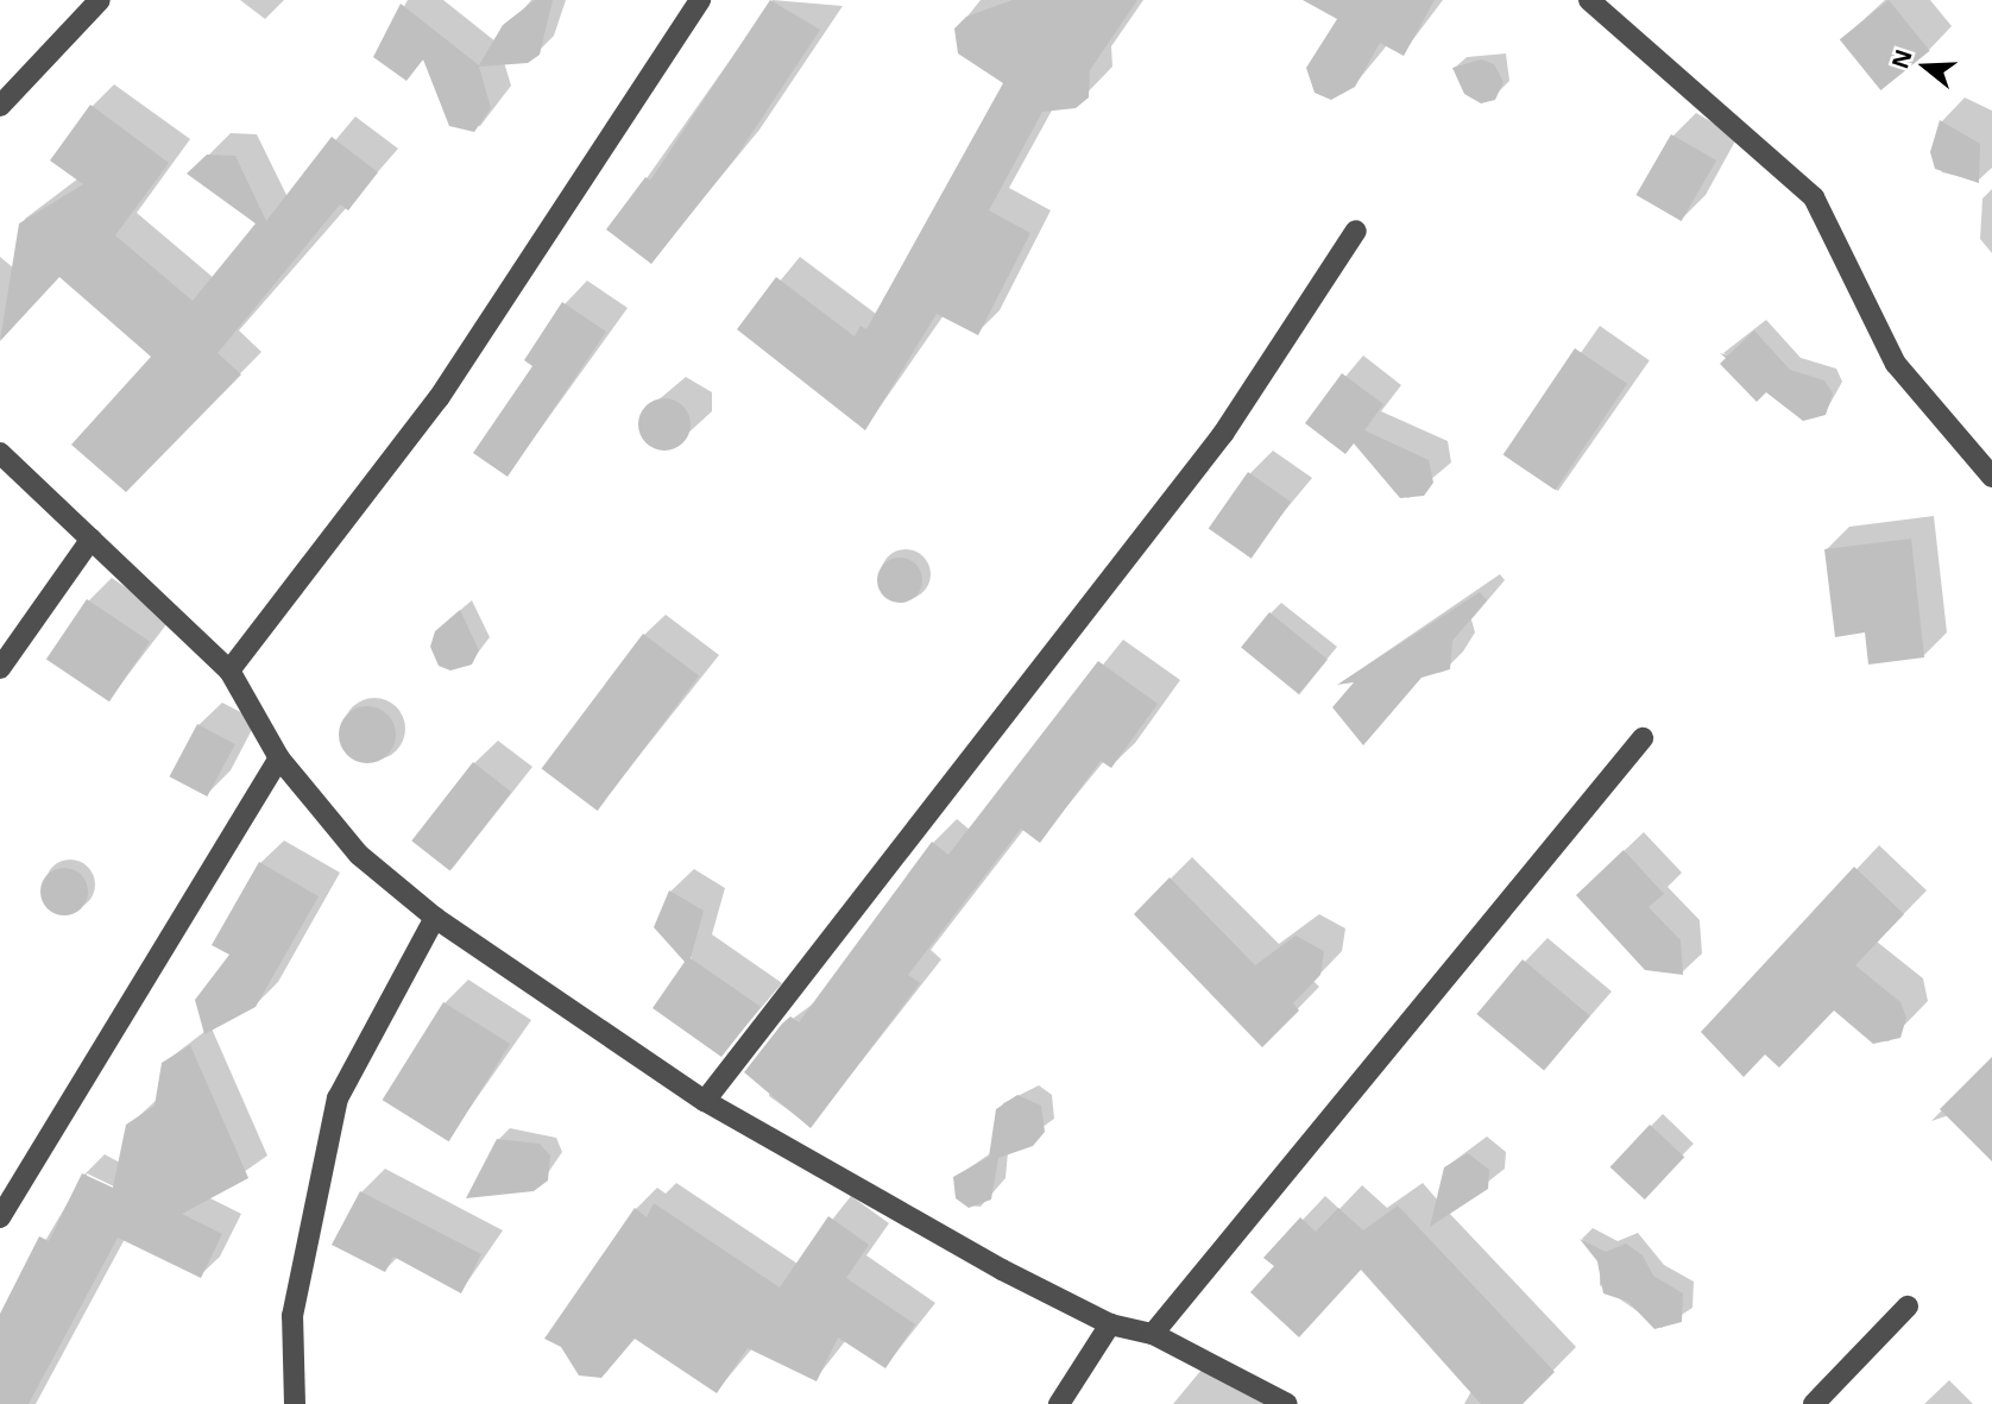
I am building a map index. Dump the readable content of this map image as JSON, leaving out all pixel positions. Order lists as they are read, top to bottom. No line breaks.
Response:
{"north":"left"}
